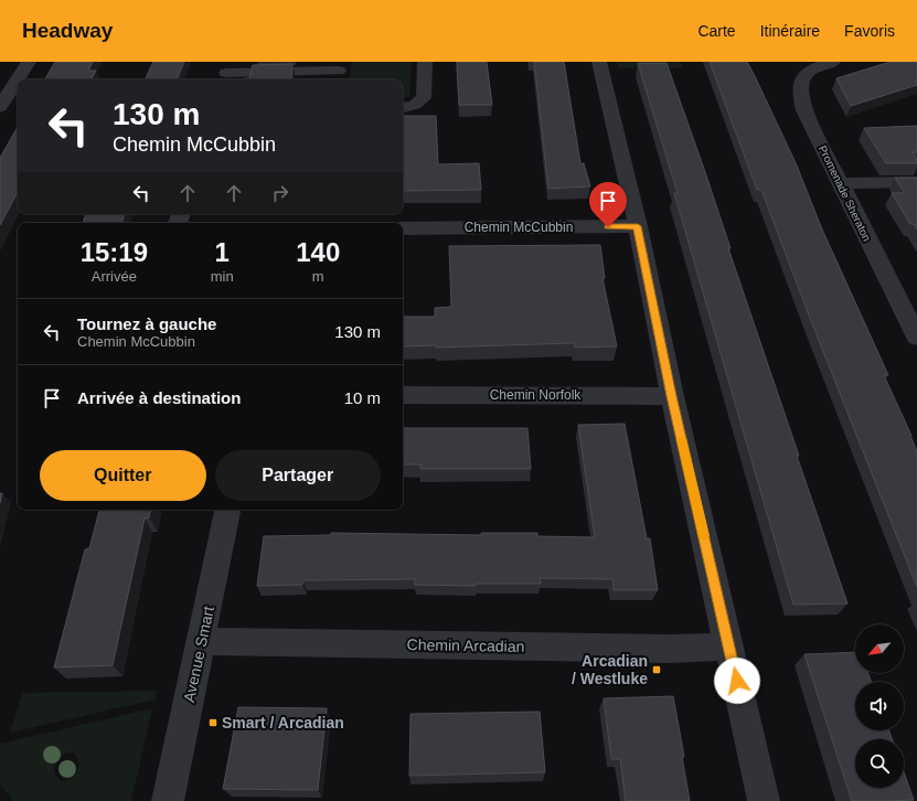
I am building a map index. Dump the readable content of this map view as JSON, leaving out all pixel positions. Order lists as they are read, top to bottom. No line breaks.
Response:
{"streets":{"street":["Promenade Sheraton","Chemin McCubbin","Chemin Norfolk","Chemin Arcadian","Avenue Smart"]},"crossings":[["Chemin Arcadian","Avenue Smart"]],"places":{"transit":["Arcadian / Westluke","Smart / Arcadian"]},"north":"bottom left","page":{"header":"Headway","nav":["Carte","Itinéraire","Favoris"],"turn":["130 m","Chemin McCubbin"],"eta":["15:19","Arrivée","1","min","140","m"],"list":[{"name":"Tournez à gauche","note":"Chemin McCubbin","value":"130 m"},{"name":"Arrivée à destination","value":"10 m"}],"buttons":["Quitter","Partager"]}}
